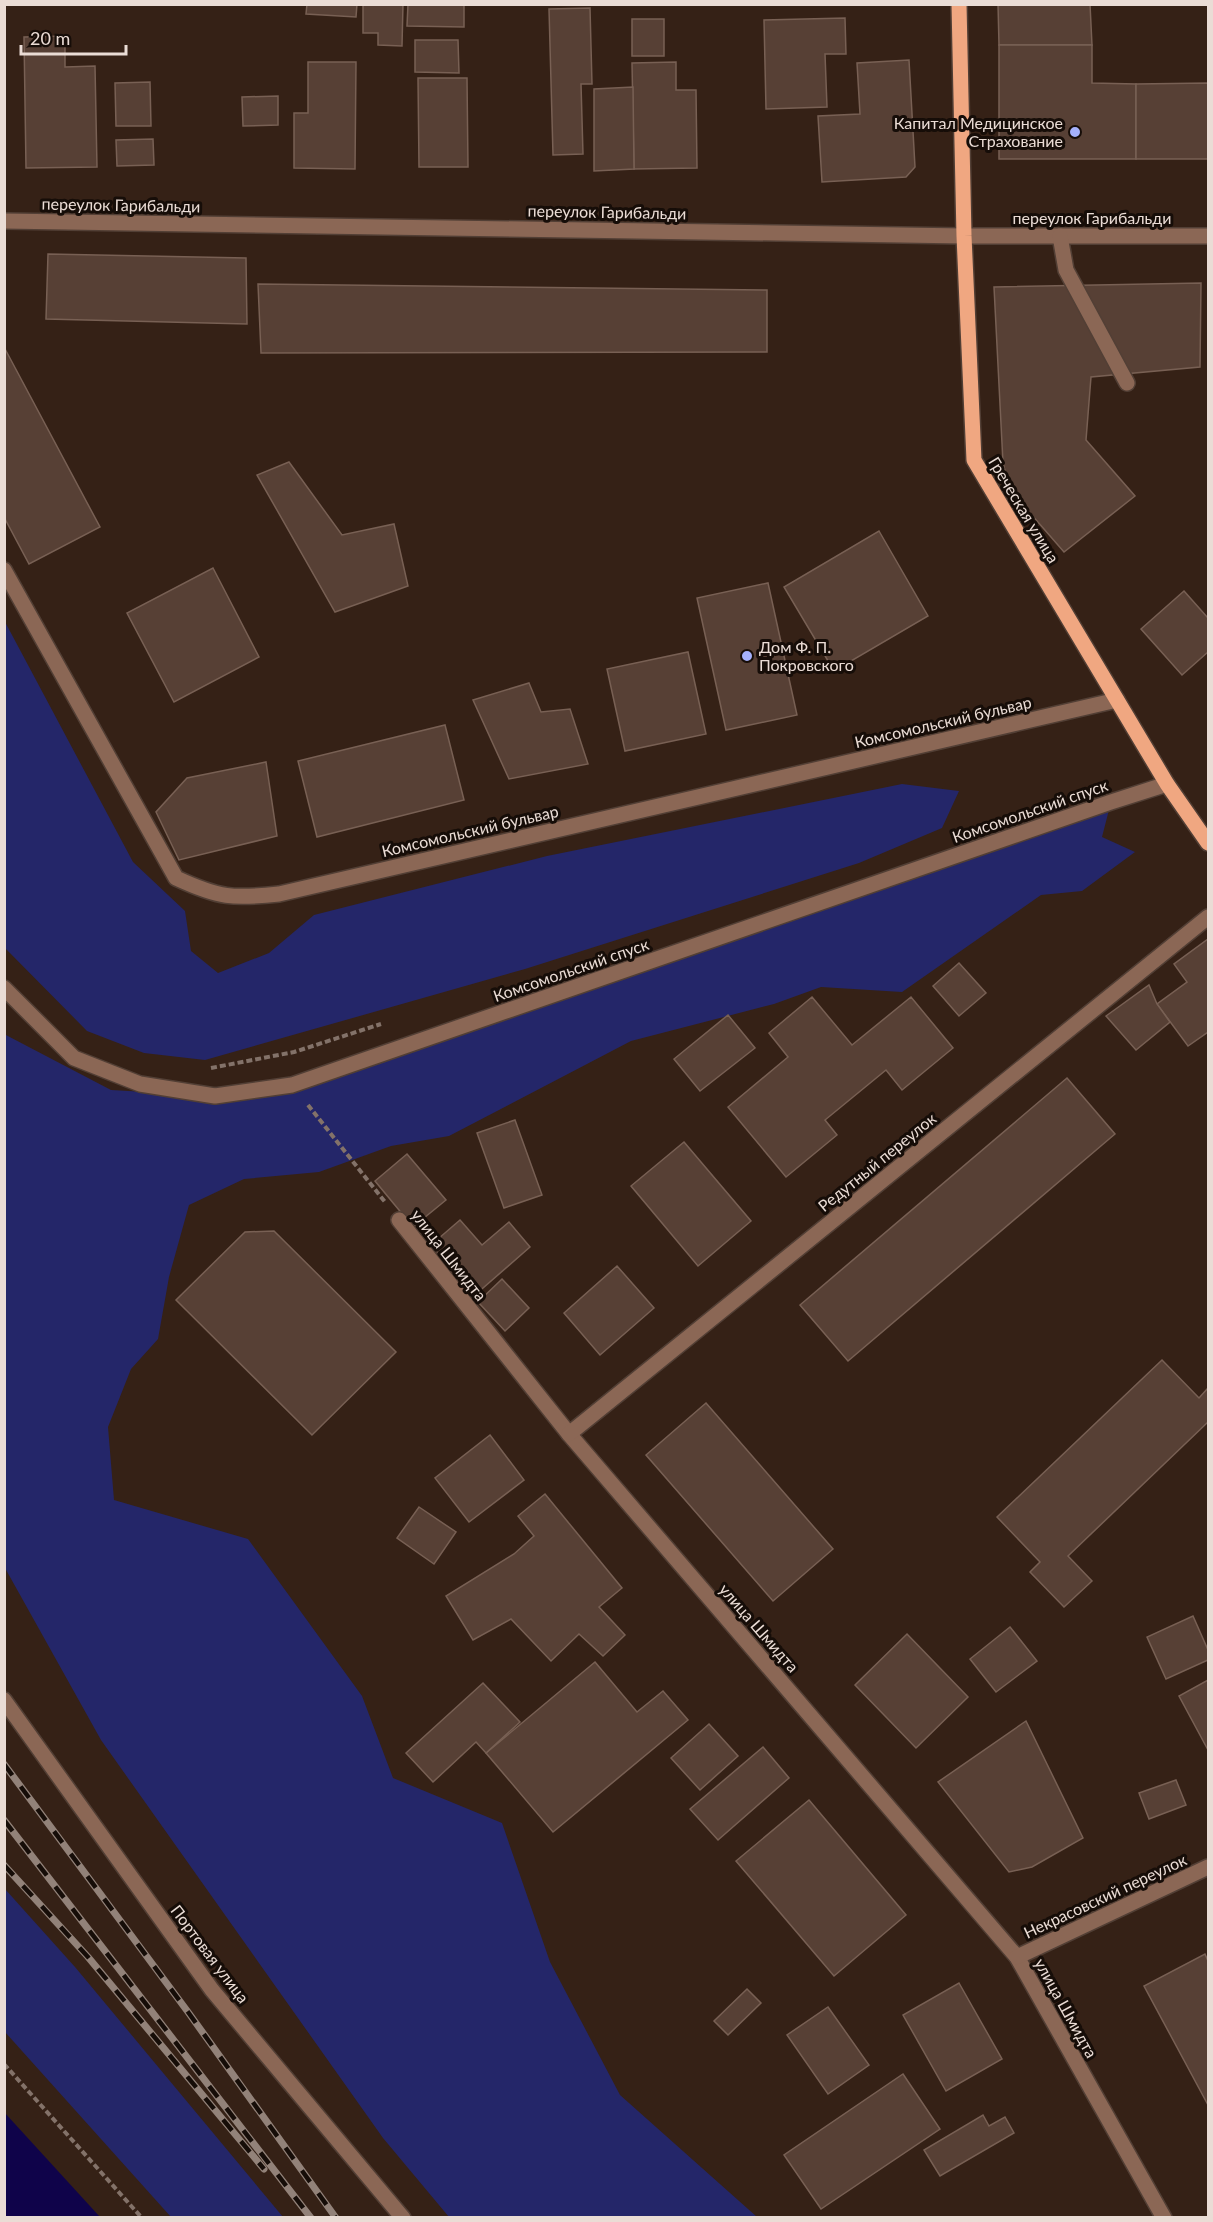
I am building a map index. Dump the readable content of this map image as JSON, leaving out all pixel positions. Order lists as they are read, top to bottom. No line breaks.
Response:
{"streets":{"main road":["Греческая улица"],"street":["переулок Гарибальди","Комсомольский бульвар","Комсомольский спуск","Редутный переулок","улица Шмидта","Некрасовский переулок","Портовая улица"]},"crossings":[["переулок Гарибальди","Греческая улица"],["Греческая улица","Комсомольский бульвар"],["Греческая улица","Комсомольский спуск"],["Комсомольский спуск","улица Шмидта"],["Редутный переулок","улица Шмидта"],["улица Шмидта","Некрасовский переулок"]],"places":["Капитал Медицинское Страхование","Дом Ф. П. Покровского"],"scale_bar":"20 m"}
